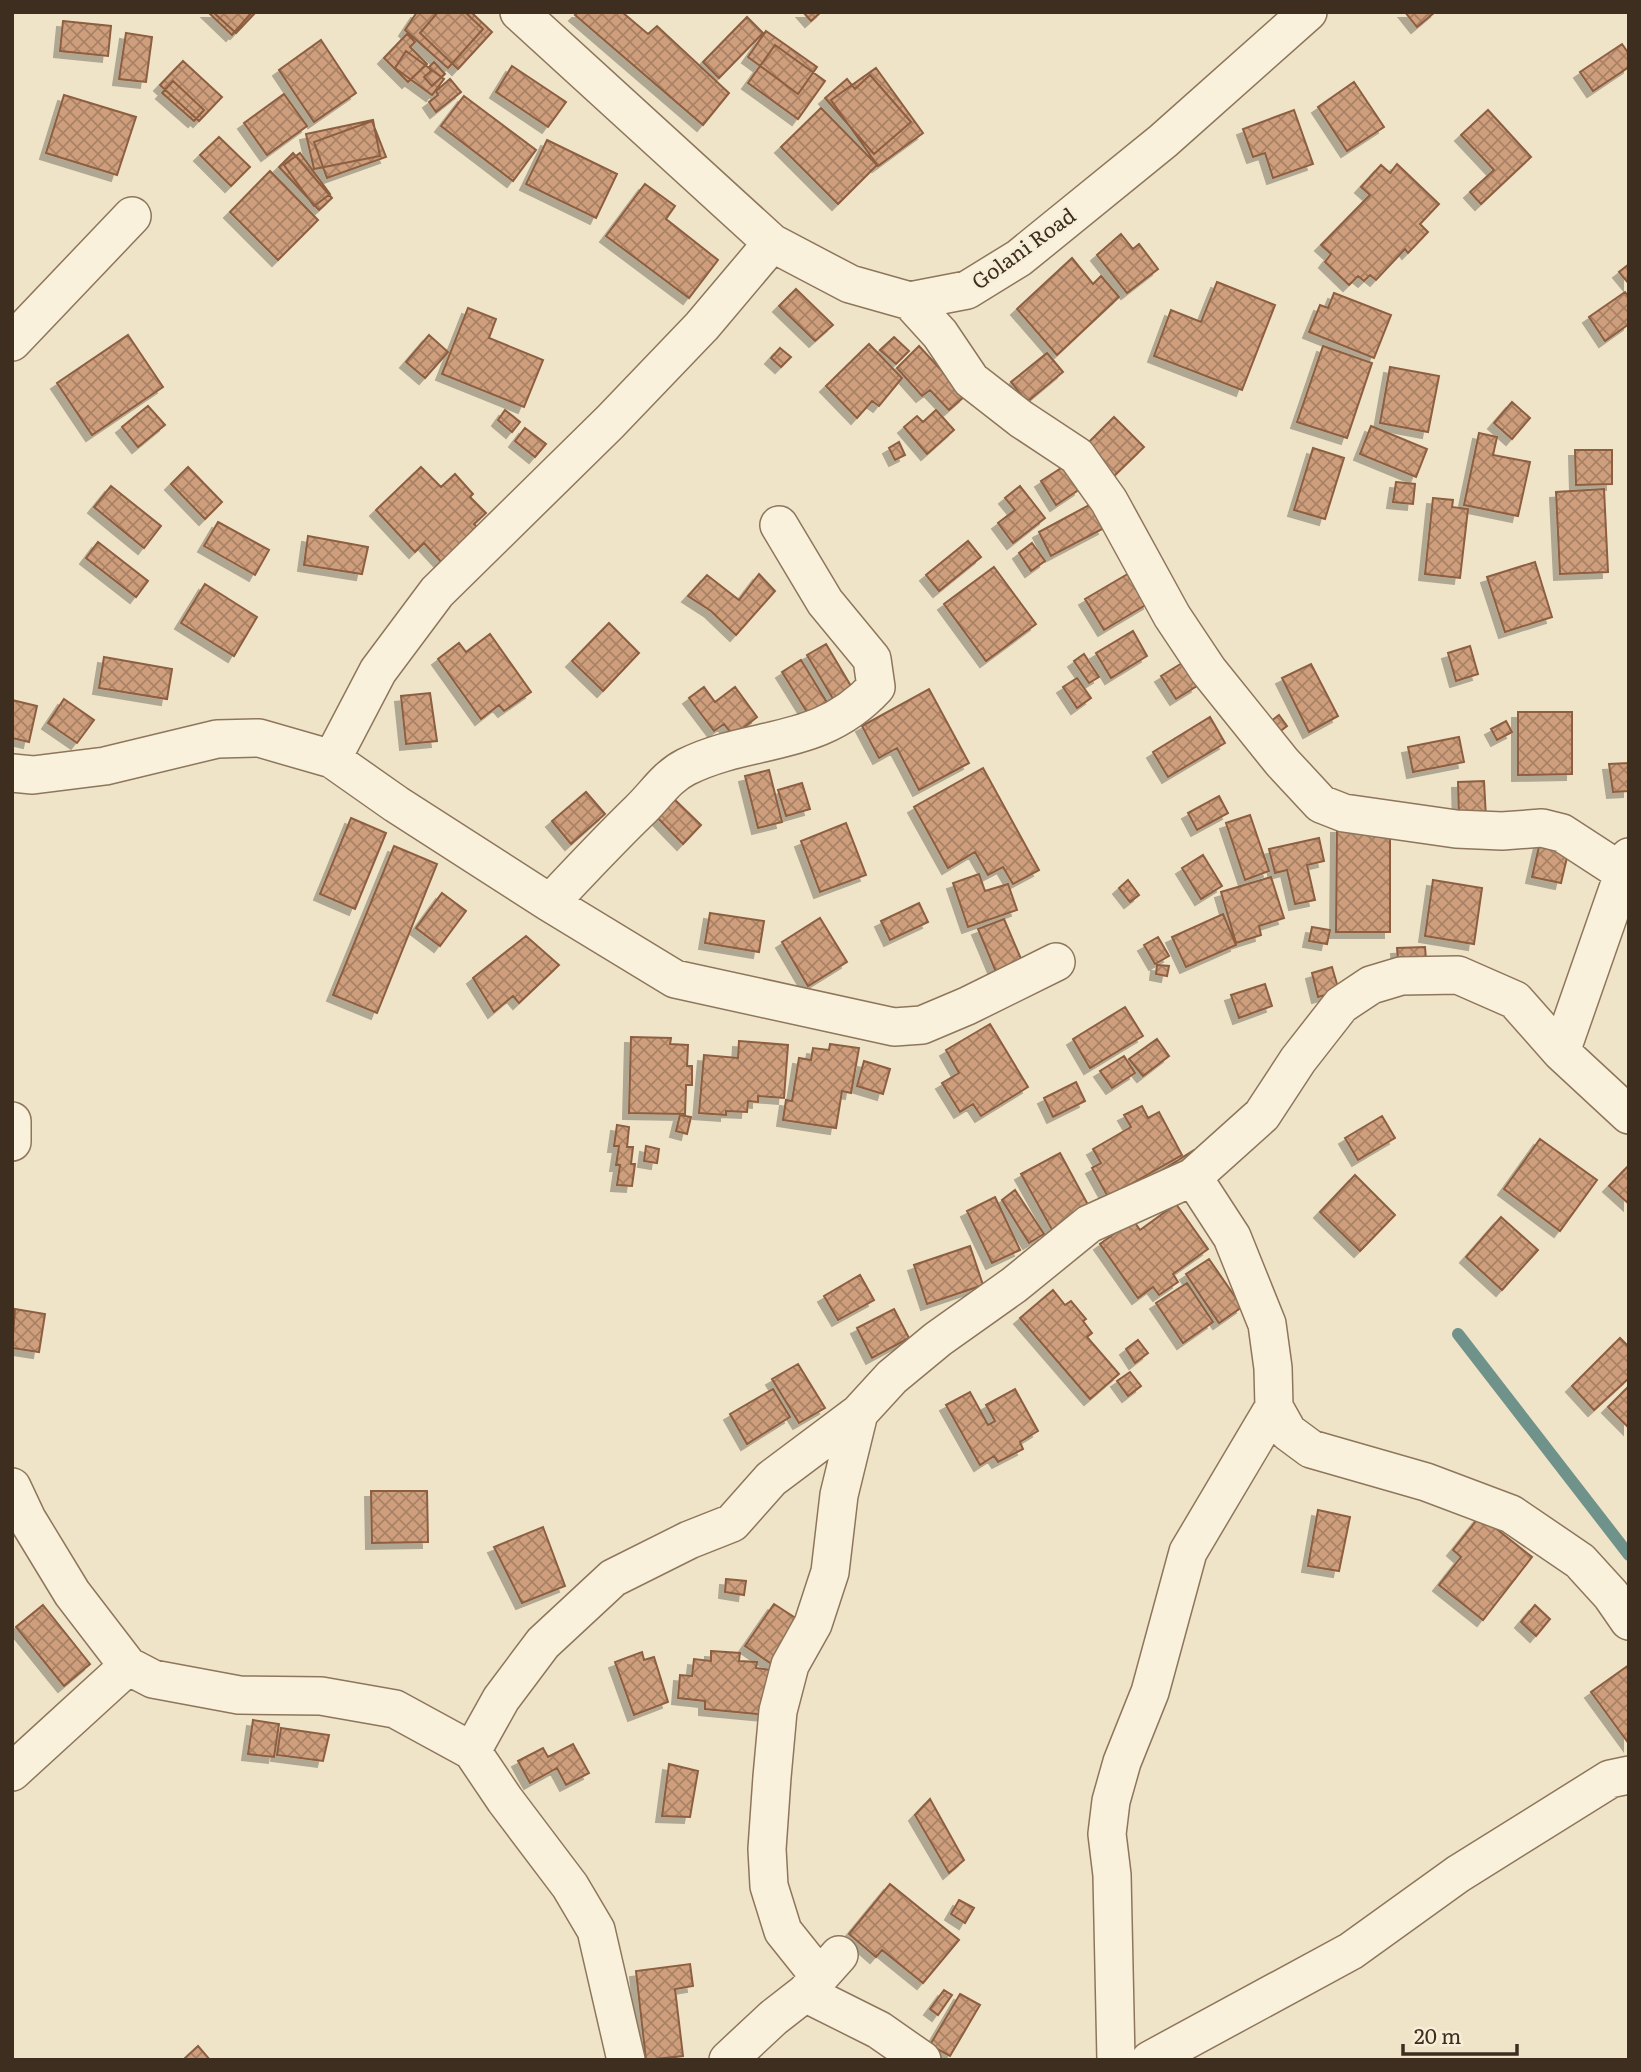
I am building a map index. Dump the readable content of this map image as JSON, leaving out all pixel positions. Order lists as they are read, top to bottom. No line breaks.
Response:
{"streets":{"street":["Golani Road"]},"scale_bar":"20 m"}
